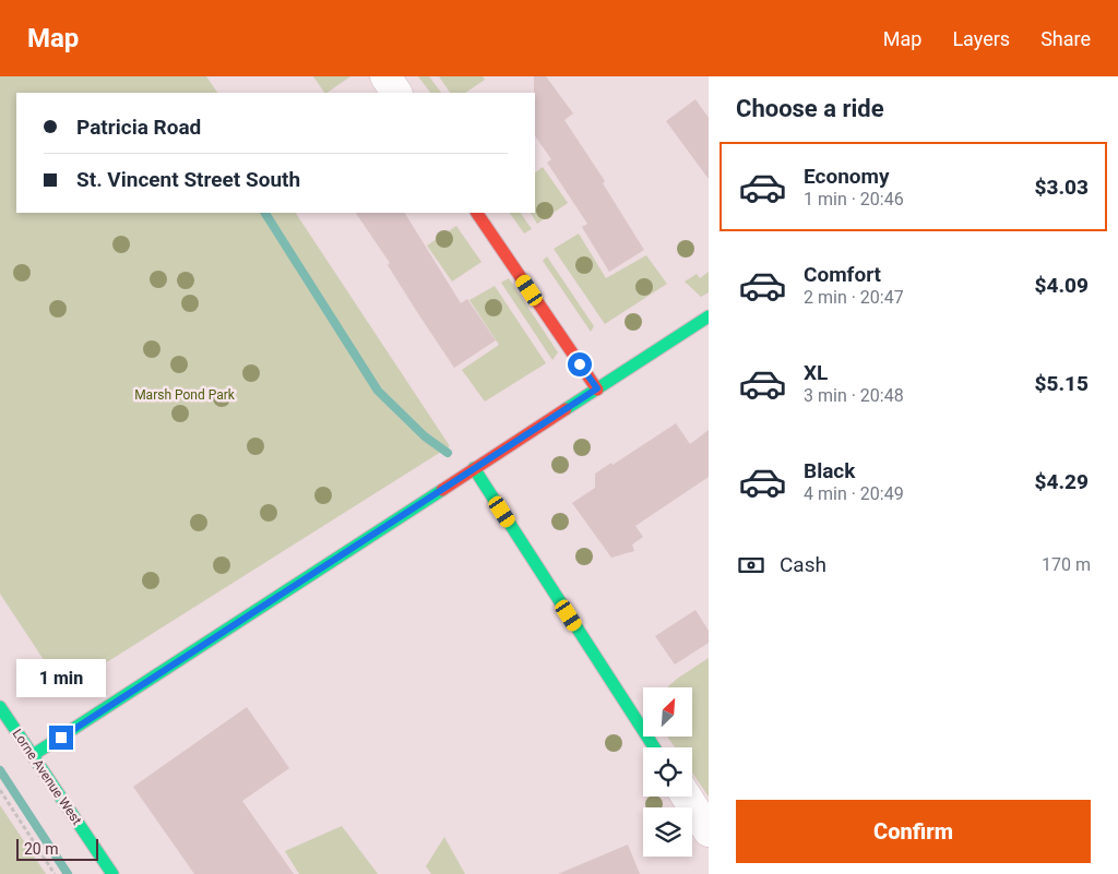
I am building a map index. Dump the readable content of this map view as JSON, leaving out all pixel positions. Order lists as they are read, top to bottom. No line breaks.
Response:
{"streets":{"street":["Lorne Avenue West"]},"parks":["Marsh Pond Park"],"scale_bar":"20 m","north":"top right","page":{"header":"Map","nav":["Map","Layers","Share"],"heading":"Choose a ride","banner":["Patricia Road","St. Vincent Street South"],"list":[{"name":"Economy","note":"1 min · 20:46","value":"$3.03"},{"name":"Comfort","note":"2 min · 20:47","value":"$4.09"},{"name":"XL","note":"3 min · 20:48","value":"$5.15"},{"name":"Black","note":"4 min · 20:49","value":"$4.29"}],"pay":["Cash","170 m"],"bubble":"1 min","buttons":"Confirm","scale":"20 m"}}
